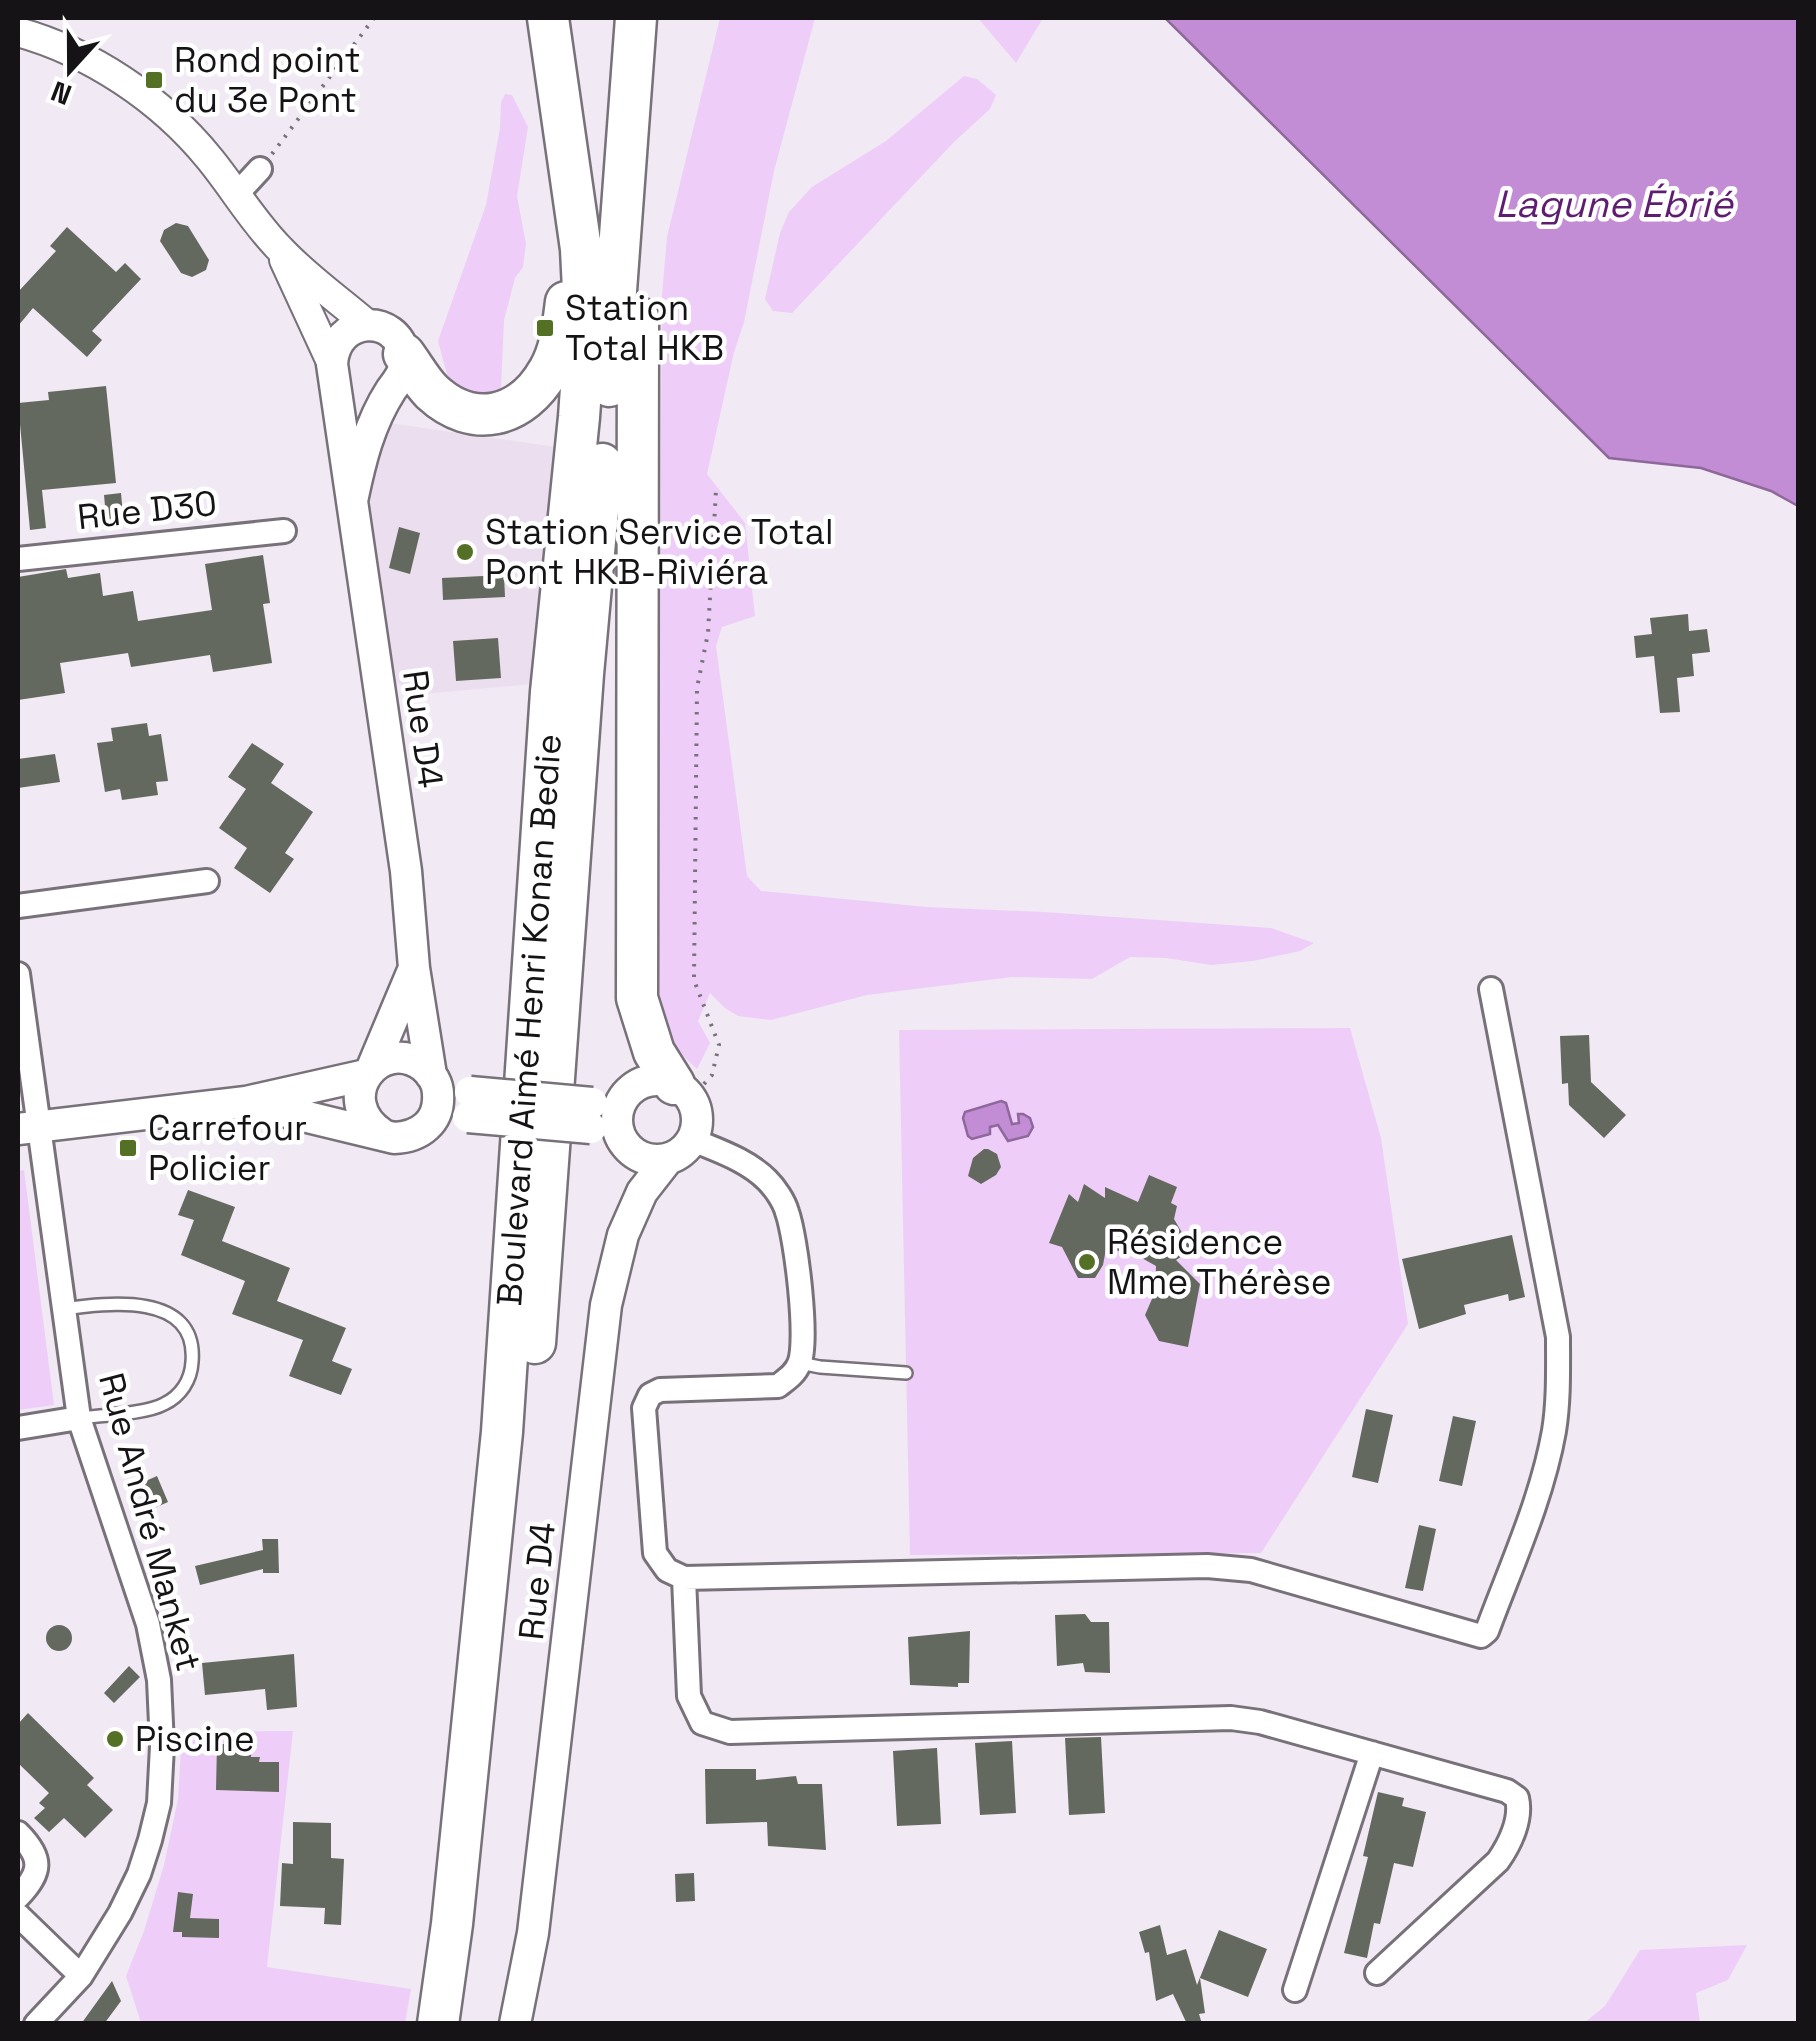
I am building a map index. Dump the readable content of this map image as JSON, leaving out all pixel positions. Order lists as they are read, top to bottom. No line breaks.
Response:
{"streets":{"highway":["Boulevard Aimé Henri Konan Bedie"],"main road":["Rue D4"],"street":["Rue D30","Rue André Manket"]},"water":["Lagune Ébrié"],"places":{"transit":["Rond point du 3e Pont","Station Total HKB","Carrefour Policier"],"other":["Station Service Total Pont HKB-Riviéra","Résidence Mme Thérèse","Piscine"]},"north":"bottom"}
